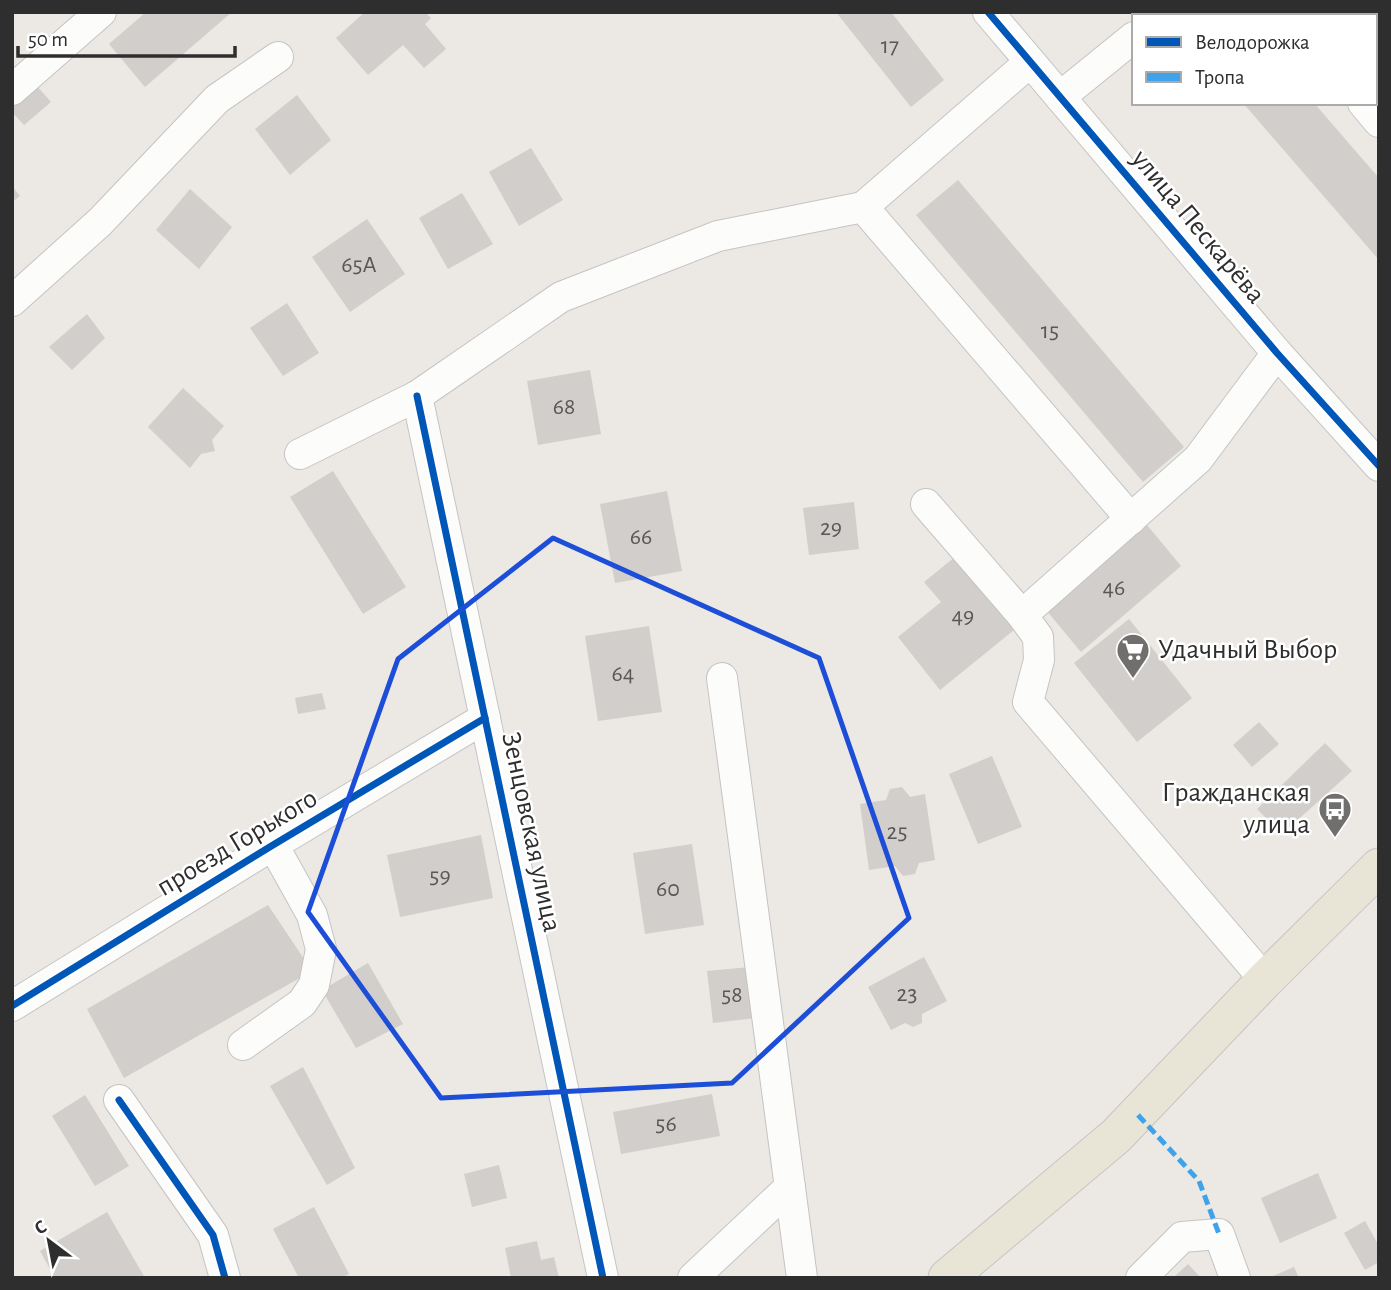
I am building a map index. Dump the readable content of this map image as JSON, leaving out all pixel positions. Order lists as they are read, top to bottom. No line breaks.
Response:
{"streets":{"street":["улица Пескарёва","Зенцовская улица","проезд Горького"]},"crossings":[["Зенцовская улица","проезд Горького"]],"places":{"supermarket":["Удачный Выбор"],"bus stop":["Гражданская улица"]},"house_numbers":["17","65А","15","68","29","66","46","49","64","25","59","60","23","58","56"],"legend":["Велодорожка","Тропа"],"scale_bar":"50 m","north":"top left"}
